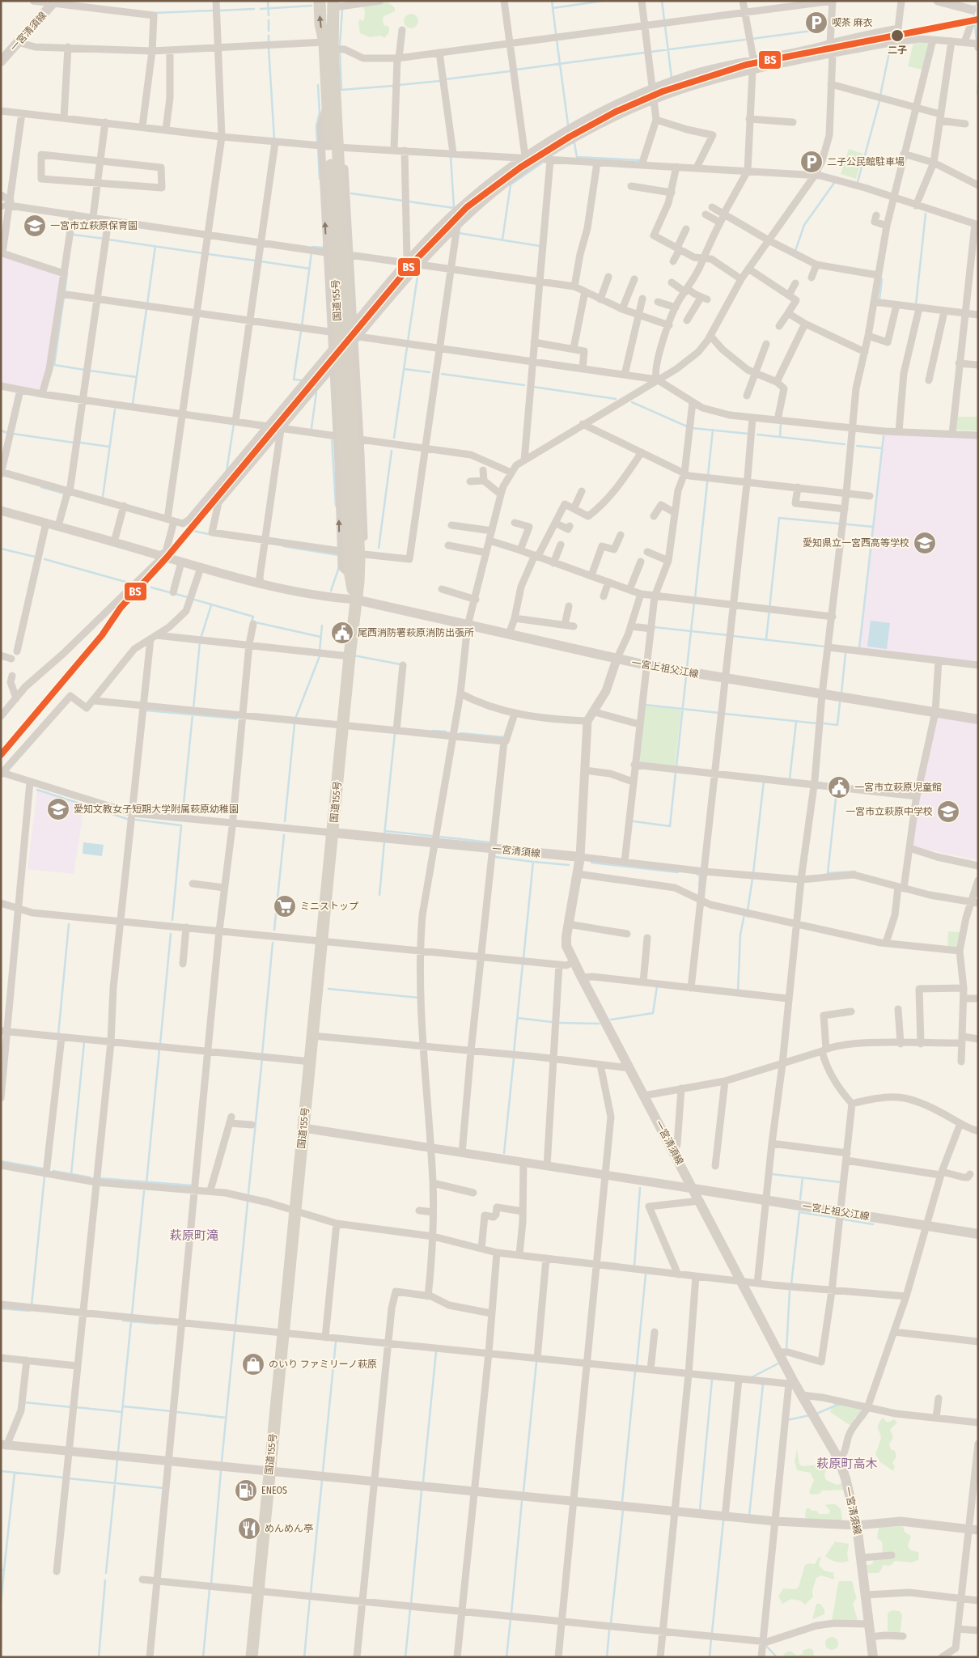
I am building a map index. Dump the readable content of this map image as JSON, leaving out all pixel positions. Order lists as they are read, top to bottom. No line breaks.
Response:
{"streets":{"highway":["国道155号"],"main road":["一宮清須線","一宮上祖父江線"]},"crossings":[["一宮清須線","国道155号"],["一宮清須線","一宮上祖父江線"],["国道155号","一宮上祖父江線"]],"districts":["萩原町滝","萩原町高木"],"places":{"parking":["喫茶 麻衣","二子公民館駐車場"],"other":["二子"],"school or university":["一宮市立萩原保育園","愛知県立一宮西高等学校","愛知文教女子短期大学附属萩原幼稚園","一宮市立萩原中学校"],"public building":["尾西消防署萩原消防出張所","一宮市立萩原児童館"],"supermarket":["ミニストップ"],"shop":["のいり ファミリーノ萩原"],"fuel station":["ENEOS"],"restaurant":["めんめん亭"]},"lines":["transit line BS"]}
